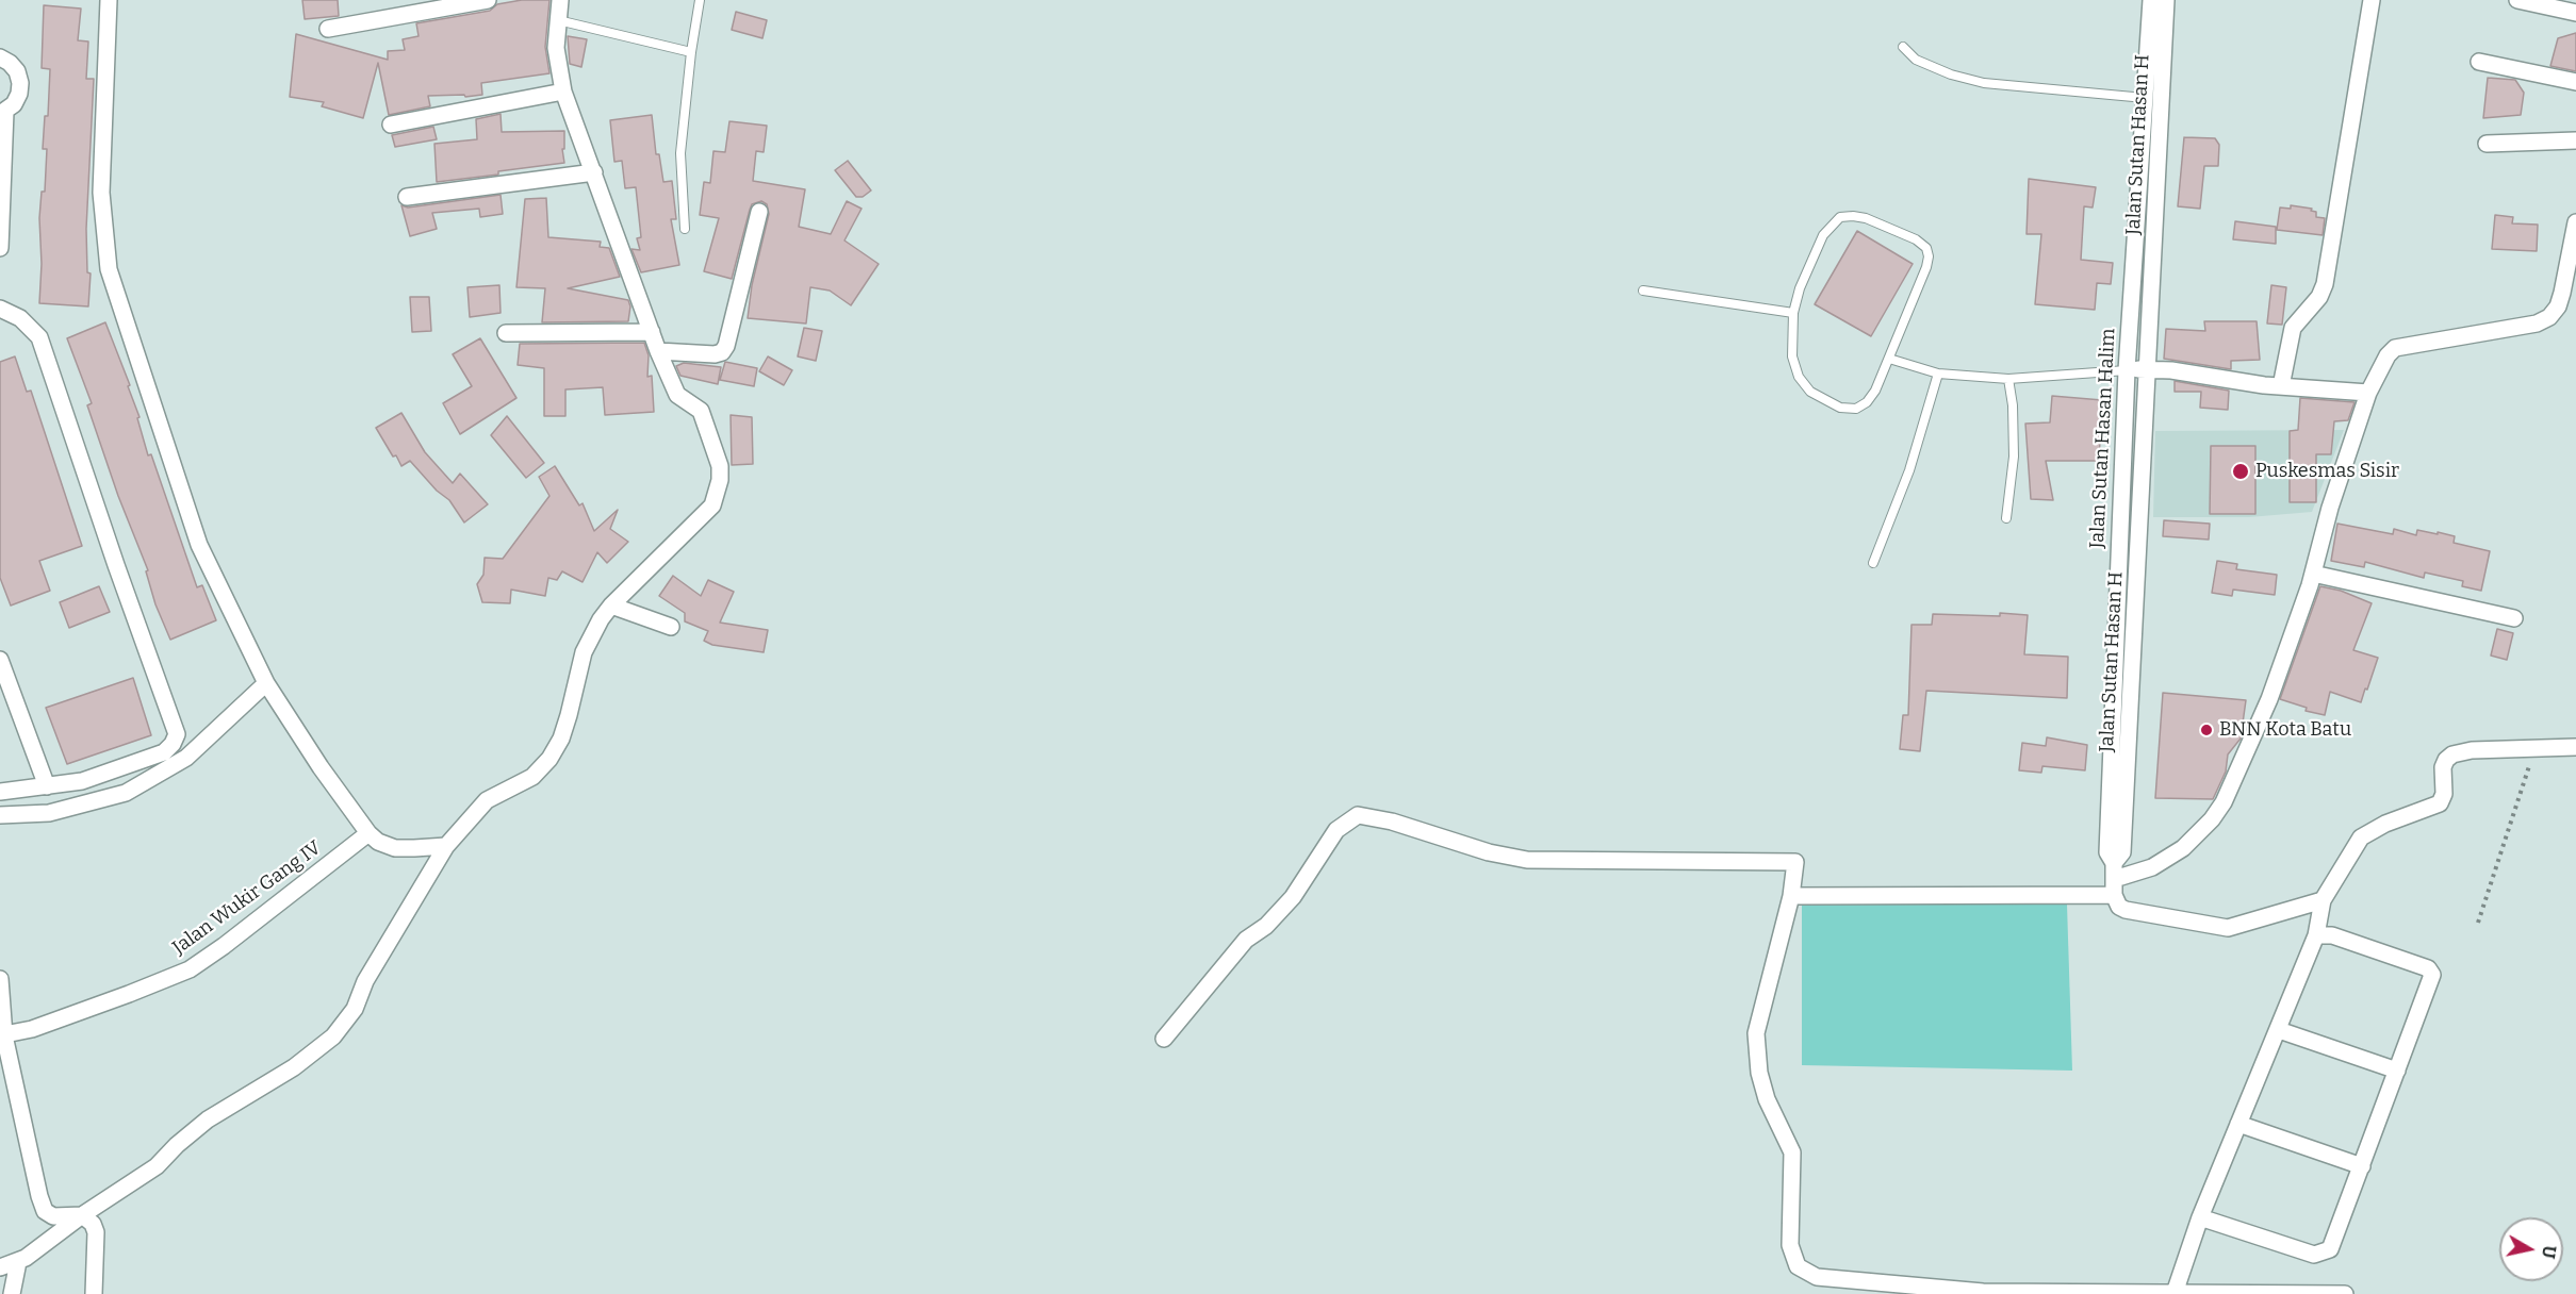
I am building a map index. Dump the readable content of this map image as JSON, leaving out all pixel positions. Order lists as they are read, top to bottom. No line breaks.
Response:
{"streets":{"street":["Jalan Sutan Hasan H","Jalan Sutan Hasan Halim","Jalan Wukir Gang IV"]},"crossings":[["Jalan Sutan Hasan H","Jalan Sutan Hasan Halim"]],"places":["Puskesmas Sisir","BNN Kota Batu"],"north":"right"}
